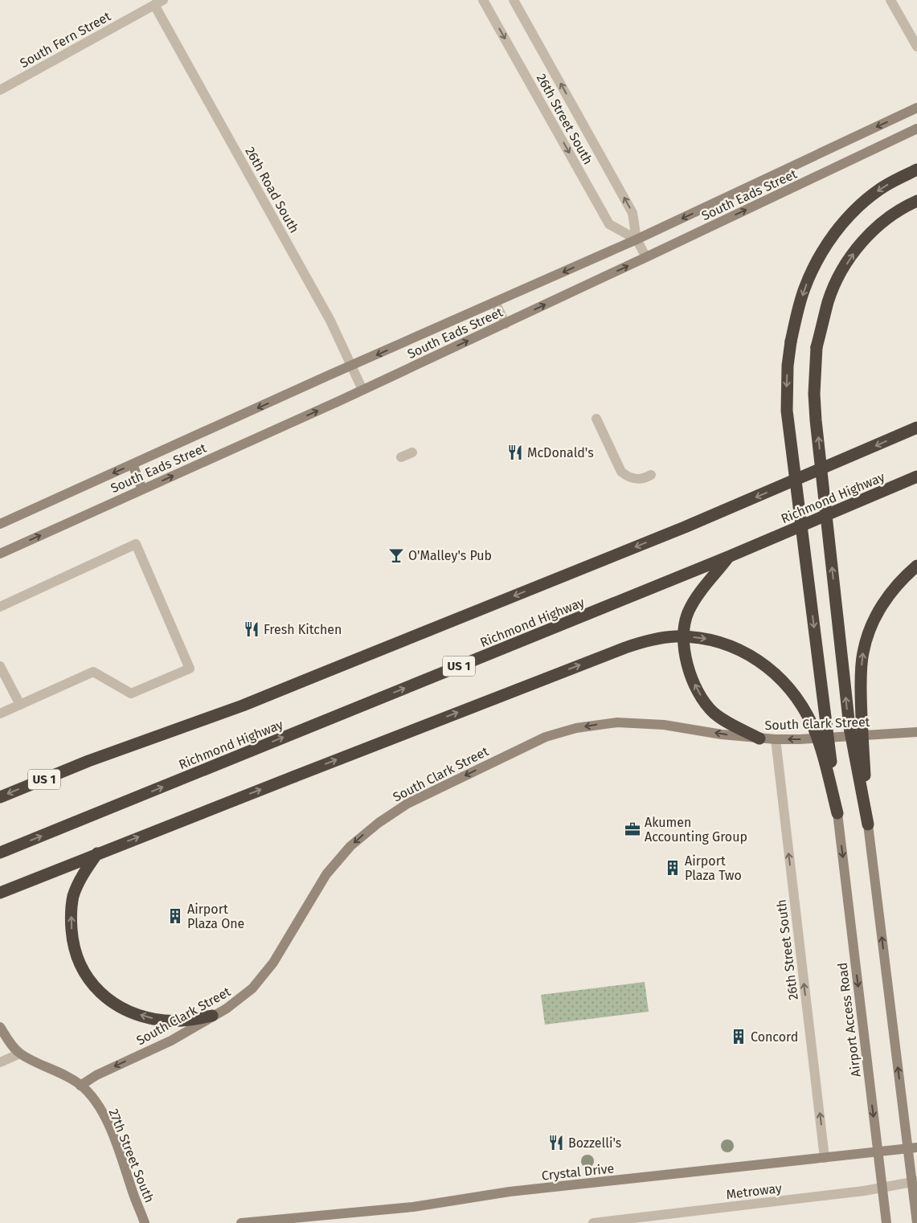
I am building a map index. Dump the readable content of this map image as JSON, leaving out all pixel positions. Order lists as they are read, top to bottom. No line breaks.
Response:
{"streets":{"highway":["Richmond Highway","US 1"],"street":["South Fern Street","26th Street South","26th Road South","South Eads Street","South Clark Street","Airport Access Road","27th Street South","Crystal Drive","Metroway"]},"crossings":[["South Fern Street","26th Road South"],["26th Street South","South Eads Street"],["26th Street South","South Clark Street"],["26th Street South","Crystal Drive"],["26th Road South","South Eads Street"],["South Clark Street","27th Street South"]],"one_way":["South Clark Street"],"places":{"restaurant":["McDonald's","Fresh Kitchen","Bozzelli's"],"bar":["O'Malley's Pub"],"office":["Akumen Accounting Group"],"building":["Airport Plaza Two","Airport Plaza One","Concord"]}}
